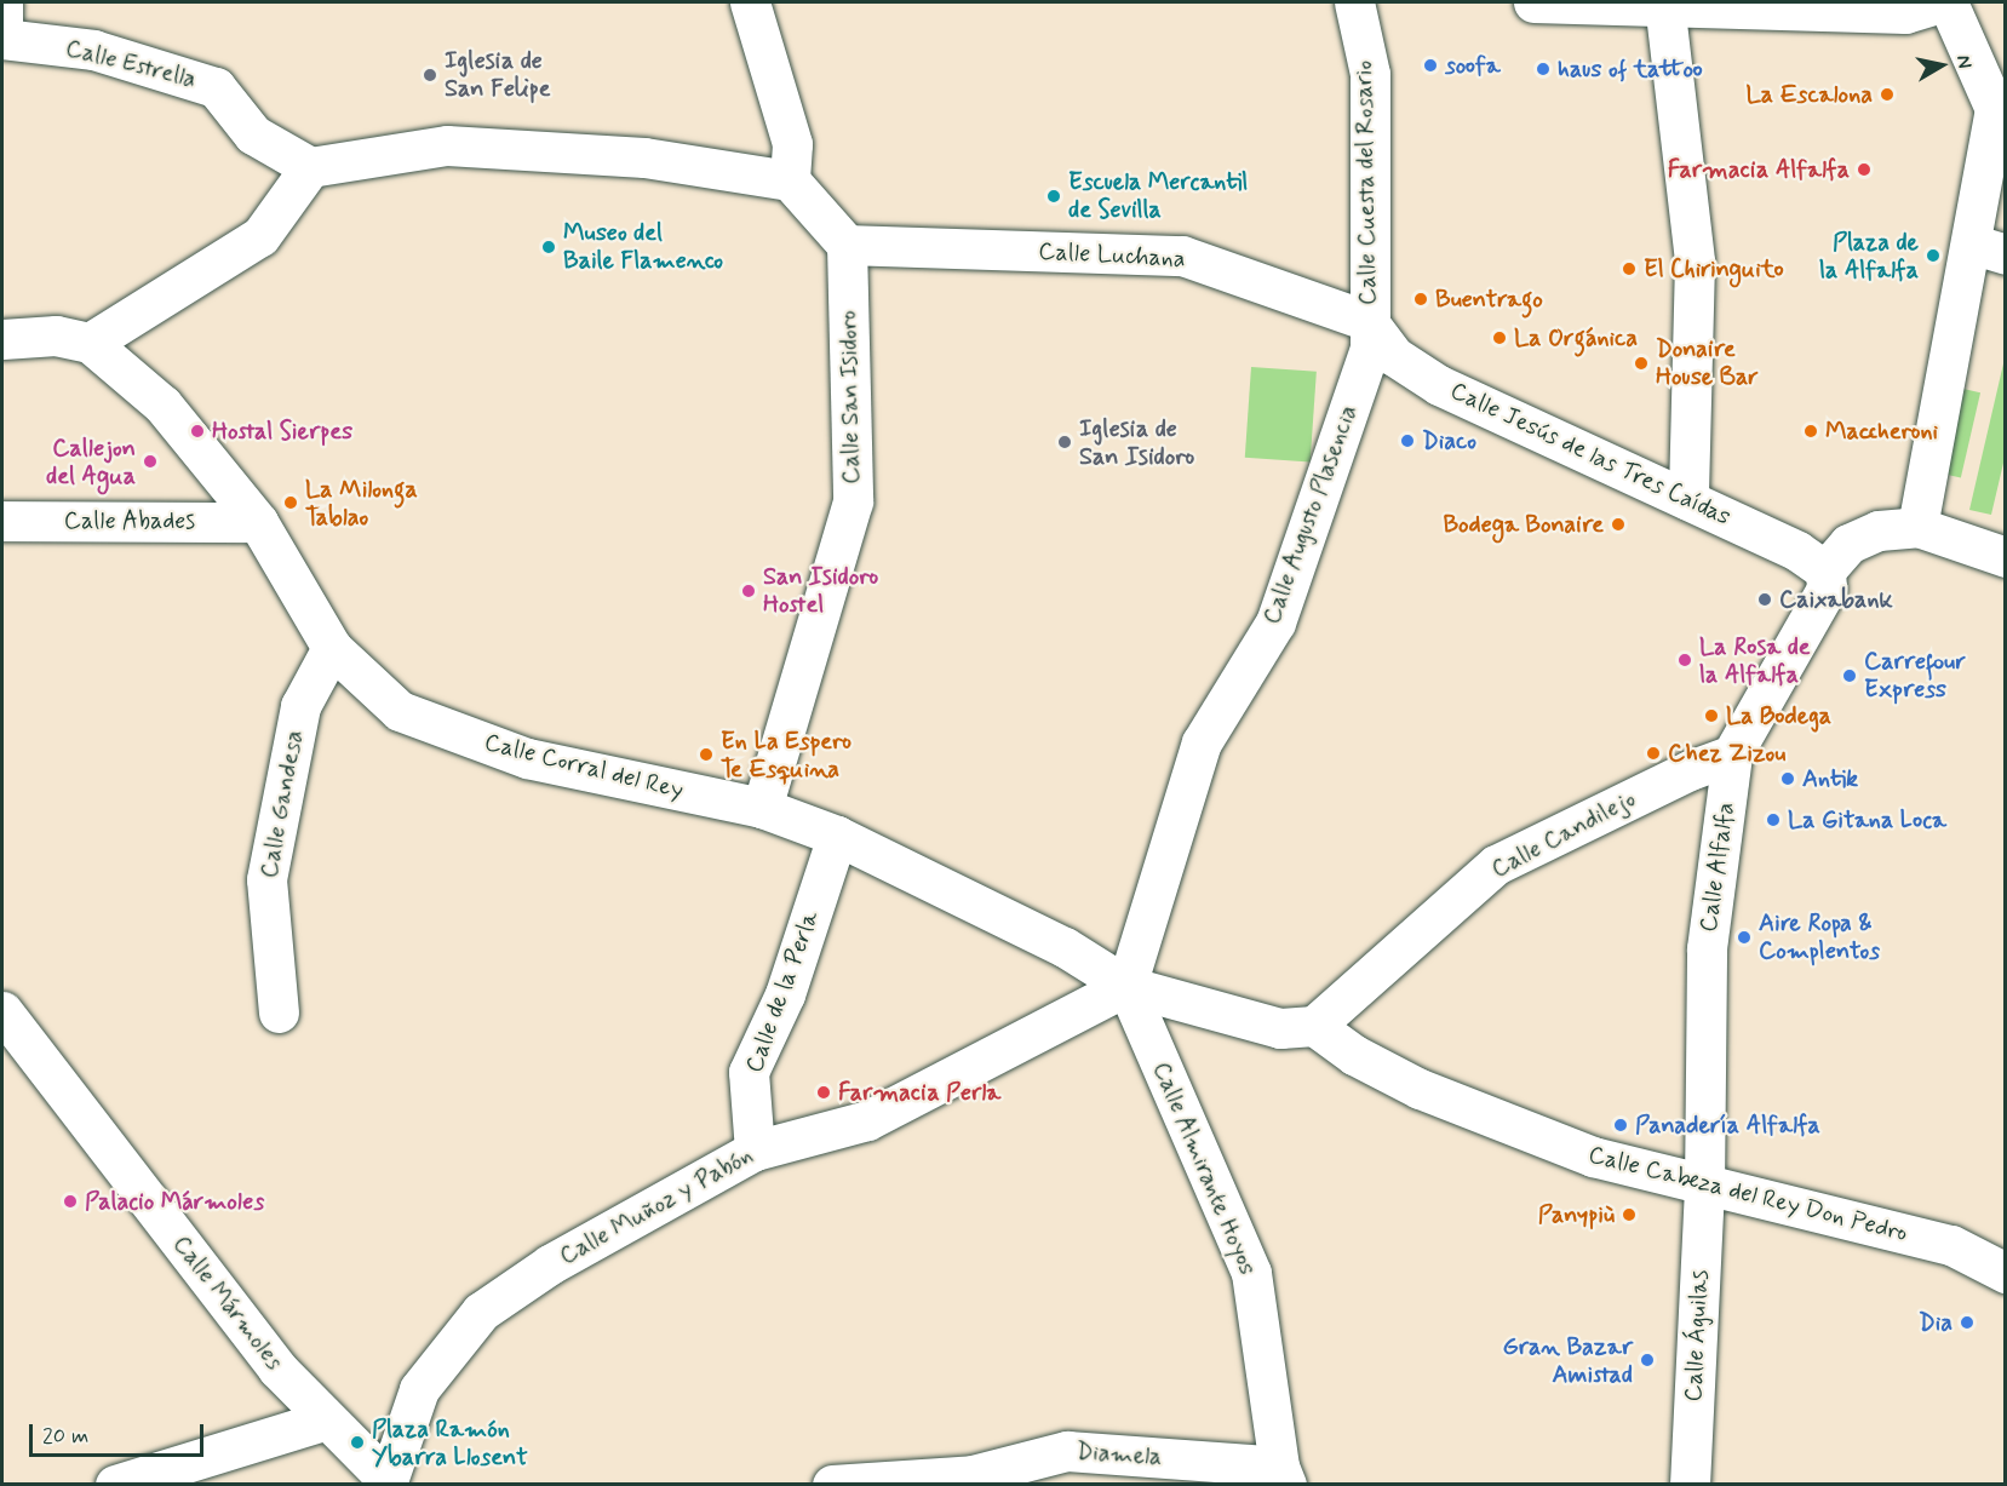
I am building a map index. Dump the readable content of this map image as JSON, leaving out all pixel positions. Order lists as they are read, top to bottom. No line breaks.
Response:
{"streets":{"street":["Calle Estrella","Calle Cuesta del Rosario","Calle Luchana","Calle San Isidoro","Calle Jesús de las Tres Caídas","Calle Augusto Plasencia","Calle Abades","Calle Corral del Rey","Calle Gandesa","Calle Candilejo","Calle Alfalfa","Calle de la Perla","Calle Almirante Hoyos","Calle Cabeza del Rey Don Pedro","Calle Muñoz y Pabón","Calle Mármoles","Calle Águilas","Diamela"]},"crossings":[["Calle Cuesta del Rosario","Calle Luchana"],["Calle Cuesta del Rosario","Calle Jesús de las Tres Caídas"],["Calle Cuesta del Rosario","Calle Augusto Plasencia"],["Calle Luchana","Calle San Isidoro"],["Calle Luchana","Calle Jesús de las Tres Caídas"],["Calle Luchana","Calle Augusto Plasencia"],["Calle San Isidoro","Calle Corral del Rey"],["Calle Jesús de las Tres Caídas","Calle Augusto Plasencia"],["Calle Jesús de las Tres Caídas","Calle Alfalfa"],["Calle Augusto Plasencia","Calle Corral del Rey"],["Calle Augusto Plasencia","Calle Almirante Hoyos"],["Calle Augusto Plasencia","Calle Muñoz y Pabón"],["Calle Abades","Calle Corral del Rey"],["Calle Corral del Rey","Calle Gandesa"],["Calle Corral del Rey","Calle de la Perla"],["Calle Corral del Rey","Calle Almirante Hoyos"],["Calle Corral del Rey","Calle Muñoz y Pabón"],["Calle Candilejo","Calle Alfalfa"],["Calle Candilejo","Calle Cabeza del Rey Don Pedro"],["Calle Alfalfa","Calle Cabeza del Rey Don Pedro"],["Calle Alfalfa","Calle Águilas"],["Calle de la Perla","Calle Muñoz y Pabón"],["Calle Almirante Hoyos","Calle Muñoz y Pabón"],["Calle Almirante Hoyos","Diamela"],["Calle Cabeza del Rey Don Pedro","Calle Águilas"],["Calle Muñoz y Pabón","Calle Mármoles"]],"places":["soofa","haus of tattoo","Iglesia de San Felipe","La Escalona","Farmacia Alfalfa","Escuela Mercantil de Sevilla","Museo del Baile Flamenco","Plaza de la Alfalfa","El Chiringuito","Buentrago","La Orgánica","Donaire House Bar","Hostal Sierpes","Maccheroni","Diaco","Iglesia de San Isidoro","Callejon del Agua","La Milonga Tablao","Bodega Bonaire","San Isidoro Hostel","Caixabank","La Rosa de la Alfalfa","Carrefour Express","La Bodega","Chez Zizou","En La Espero Te Esquina","Antik","La Gitana Loca","Aire Ropa & Complentos","Farmacia Perla","Panadería Alfalfa","Palacio Mármoles","Panypiù","Dia","Gran Bazar Amistad","Plaza Ramón Ybarra Llosent"],"scale_bar":"20 m","north":"right"}
